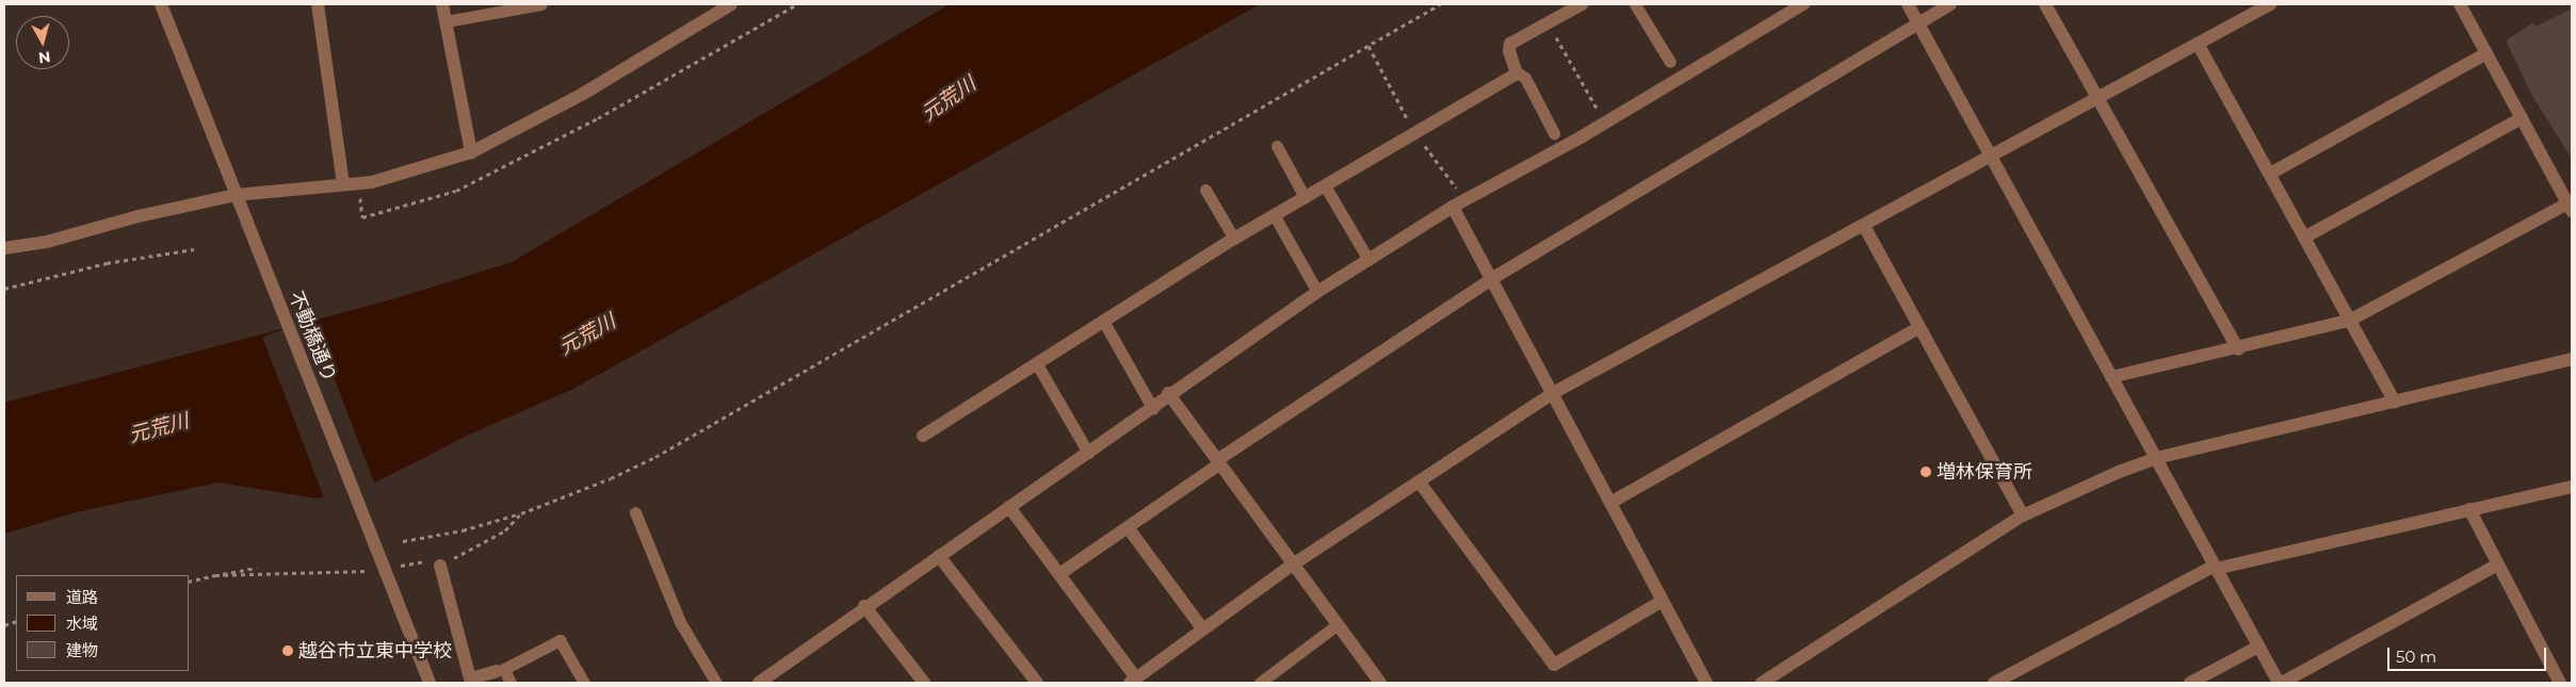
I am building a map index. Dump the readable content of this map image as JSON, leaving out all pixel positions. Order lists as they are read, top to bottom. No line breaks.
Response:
{"streets":{"street":["不動橋通り"]},"water":["元荒川"],"places":["増林保育所","越谷市立東中学校"],"legend":["道路","水域","建物"],"scale_bar":"50 m","north":"bottom"}
